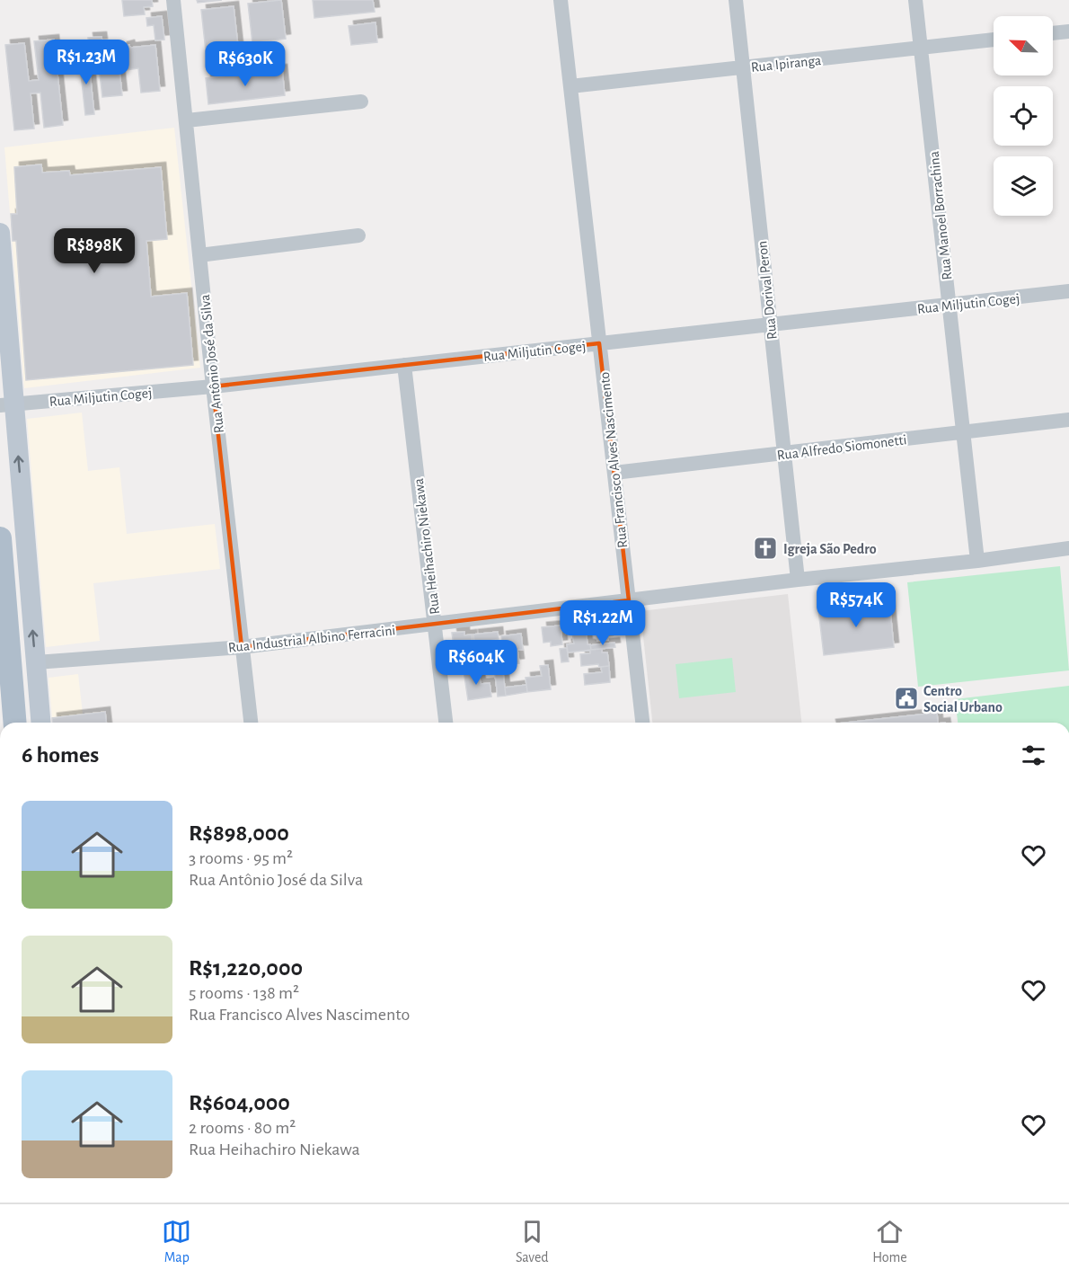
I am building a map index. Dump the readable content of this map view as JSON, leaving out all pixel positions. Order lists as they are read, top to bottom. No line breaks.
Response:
{"streets":{"street":["Rua Ipiranga","Rua Manoel Borrachina","Rua Dorival Peron","Rua Miljutin Cogej","Rua Antônio José da Silva","Rua Alfredo Siomonetti","Rua Francisco Alves Nascimento","Rua Heihachiro Niekawa","Rua Industrial Albino Ferracini"]},"crossings":[["Rua Ipiranga","Rua Manoel Borrachina"],["Rua Ipiranga","Rua Dorival Peron"],["Rua Ipiranga","Rua Francisco Alves Nascimento"],["Rua Manoel Borrachina","Rua Miljutin Cogej"],["Rua Manoel Borrachina","Rua Alfredo Siomonetti"],["Rua Manoel Borrachina","Rua Industrial Albino Ferracini"],["Rua Dorival Peron","Rua Miljutin Cogej"],["Rua Dorival Peron","Rua Alfredo Siomonetti"],["Rua Dorival Peron","Rua Industrial Albino Ferracini"],["Rua Miljutin Cogej","Rua Antônio José da Silva"],["Rua Miljutin Cogej","Rua Francisco Alves Nascimento"],["Rua Miljutin Cogej","Rua Heihachiro Niekawa"],["Rua Antônio José da Silva","Rua Industrial Albino Ferracini"],["Rua Alfredo Siomonetti","Rua Francisco Alves Nascimento"],["Rua Francisco Alves Nascimento","Rua Industrial Albino Ferracini"],["Rua Heihachiro Niekawa","Rua Industrial Albino Ferracini"]],"places":{"church":["Igreja São Pedro"],"public building":["Centro Social Urbano"]},"north":"top left","page":{"price":["R$1.23M","R$630K","R$898K","R$574K","R$1.22M","R$604K"],"heading":"6 homes","list":[{"name":"R$898,000","note":"3 rooms · 95 m² · Rua Antônio José da Silva"},{"name":"R$1,220,000","note":"5 rooms · 138 m² · Rua Francisco Alves Nascimento"},{"name":"R$604,000","note":"2 rooms · 80 m² · Rua Heihachiro Niekawa"}],"tabs":["Map","Saved","Home"]}}
